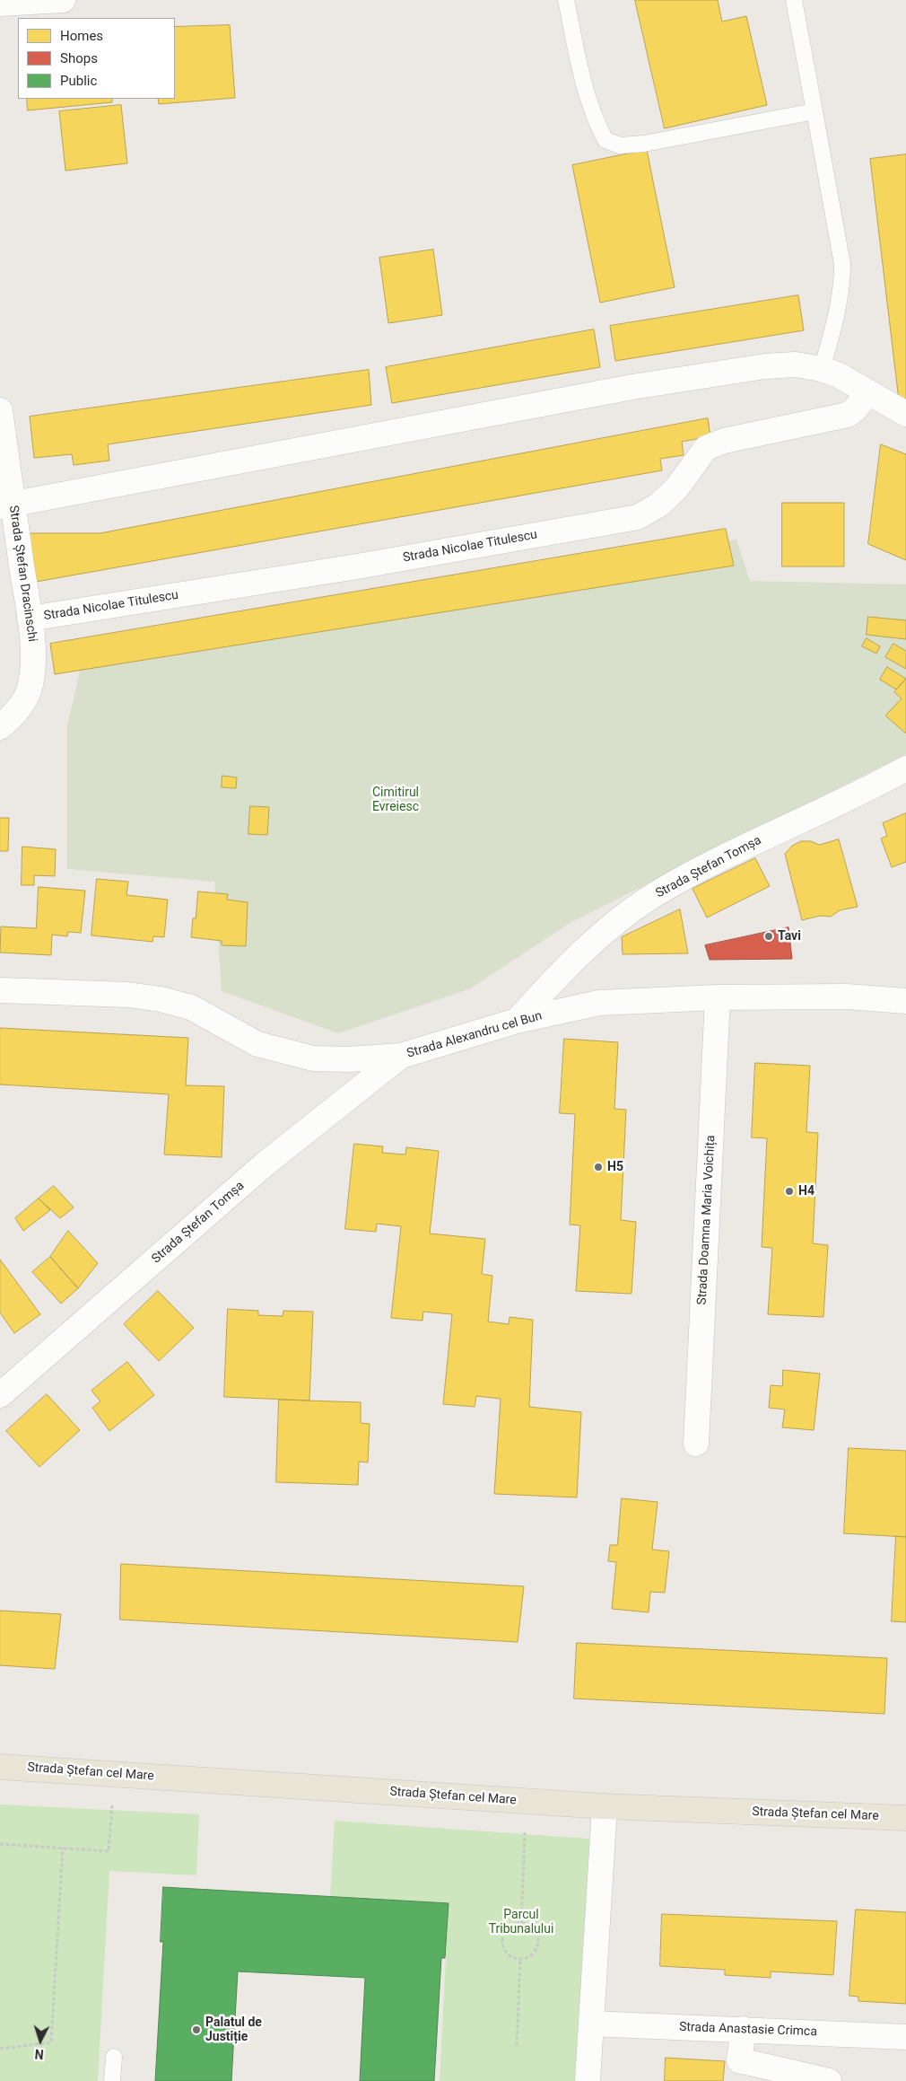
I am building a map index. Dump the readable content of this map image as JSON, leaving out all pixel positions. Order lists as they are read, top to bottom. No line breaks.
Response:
{"streets":{"main road":["Strada Ștefan cel Mare"],"street":["Strada Nicolae Titulescu","Strada Ștefan Dracinschi","Strada Ștefan Tomșa","Strada Alexandru cel Bun","Strada Doamna Maria Voichița","Strada Anastasie Crimca"]},"crossings":[["Strada Nicolae Titulescu","Strada Ștefan Dracinschi"],["Strada Ștefan Tomșa","Strada Alexandru cel Bun"],["Strada Alexandru cel Bun","Strada Doamna Maria Voichița"]],"parks":["Cimitirul Evreiesc","Parcul Tribunalului"],"places":["Tavi","H5","H4","Palatul de Justiție"],"legend":["Homes","Shops","Public"],"north":"bottom"}
